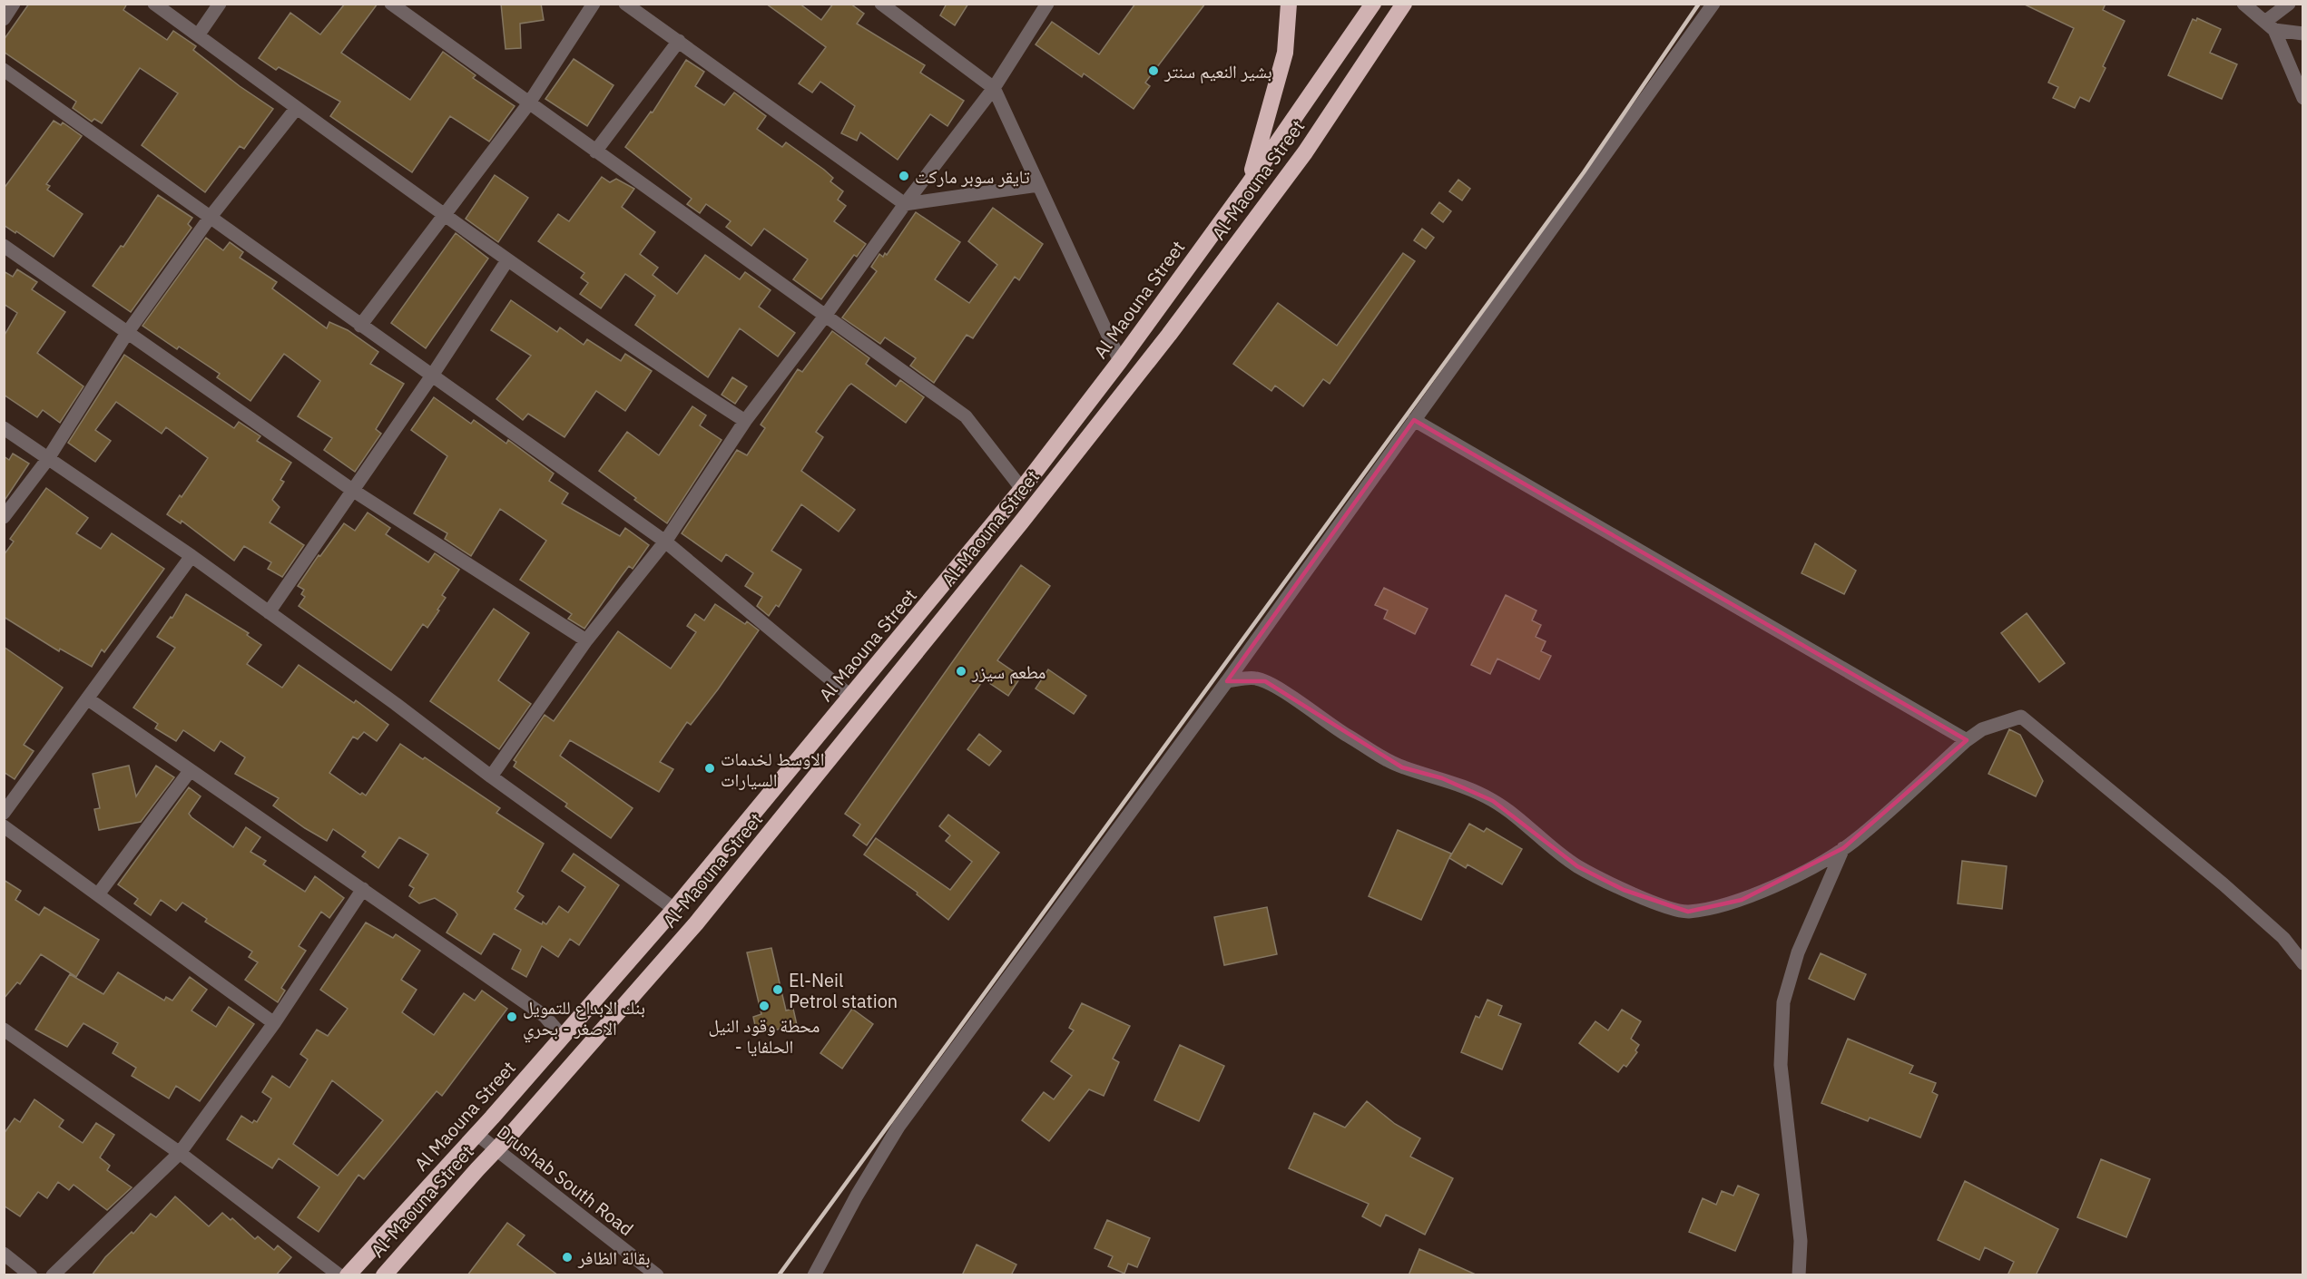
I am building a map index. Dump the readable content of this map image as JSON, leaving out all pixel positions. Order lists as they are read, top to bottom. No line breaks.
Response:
{"streets":{"highway":["Al-Maouna Street","Al Maouna Street"],"street":["Drushab South Road"]},"crossings":[["Al-Maouna Street","Drushab South Road"],["Al Maouna Street","Drushab South Road"]],"places":["بشير النعيم سنتر","تايقر سوبر ماركت","مطعم سيزر","الاوسط لخدمات السيارات","El-Neil Petrol station","محطة وقود النيل - الحلفايا","بنك الابداع للتمويل الاصغر - بحري","بقالة الظافر"]}
